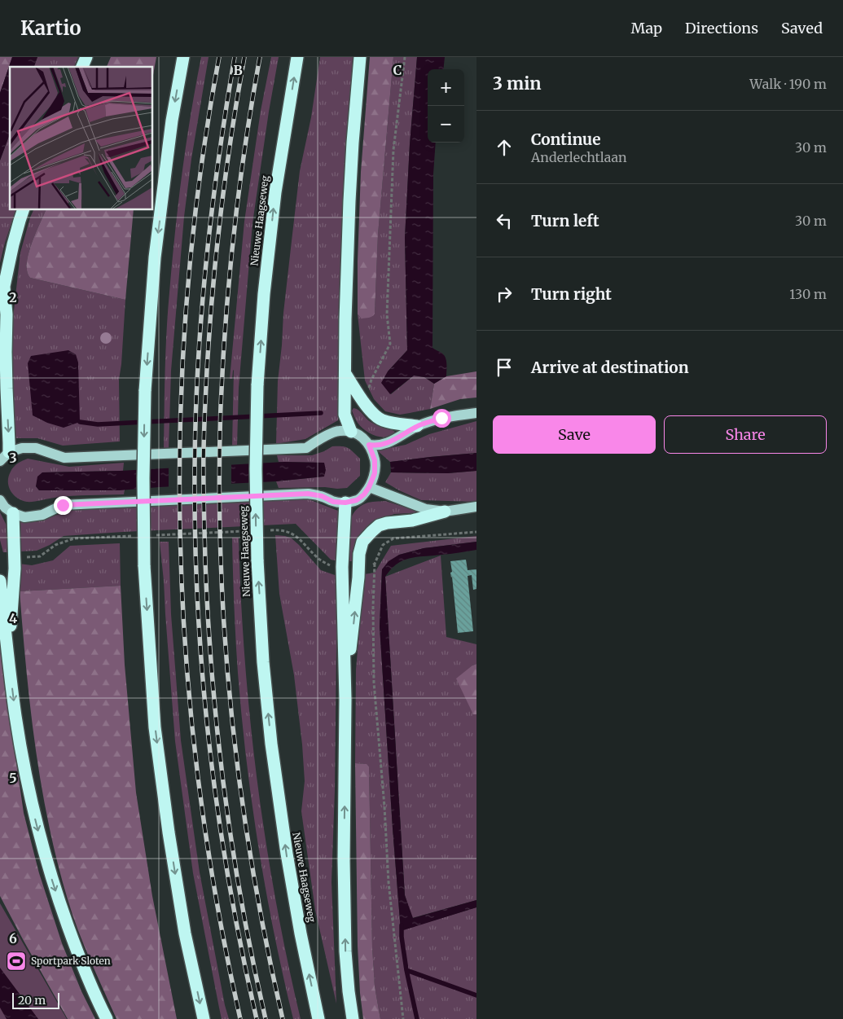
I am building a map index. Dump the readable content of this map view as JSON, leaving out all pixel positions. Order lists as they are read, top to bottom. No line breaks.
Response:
{"streets":{"highway":["Nieuwe Haagseweg"]},"places":{"sports":["Sportpark Sloten"]},"scale_bar":"20 m","page":{"header":"Kartio","nav":["Map","Directions","Saved"],"heading":["3 min","Walk · 190 m"],"map_buttons":["+","−"],"list":[["Continue","Anderlechtlaan","30 m"],["Turn left","30 m"],["Turn right","130 m"],"Arrive at destination"],"buttons":["Save","Share"],"scale":"20 m"},"grid":{"columns":["B","C"],"rows":["2","3","4","5","6"]}}
